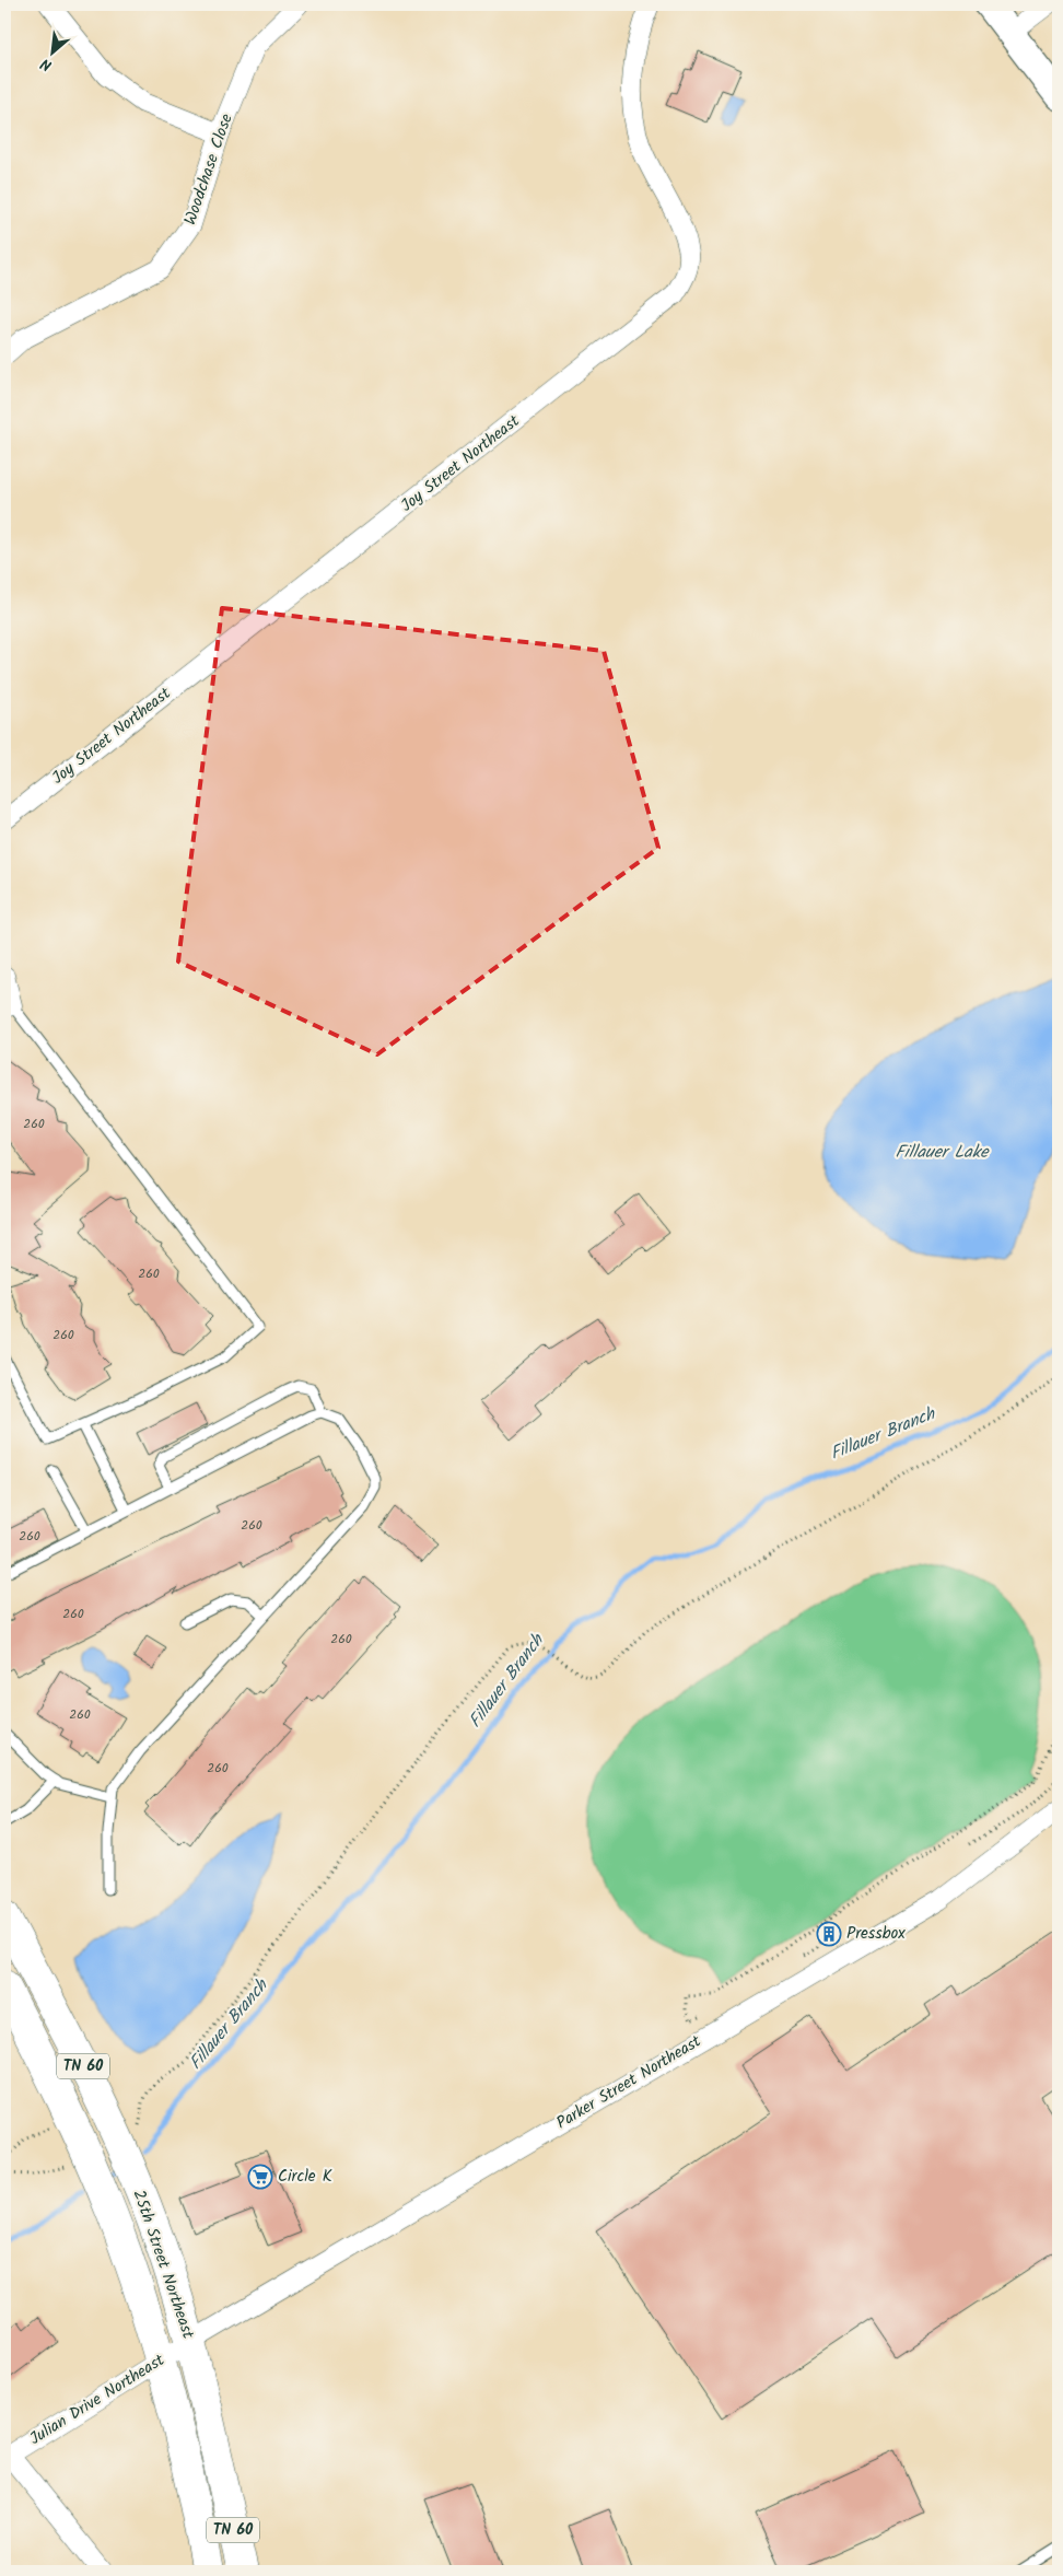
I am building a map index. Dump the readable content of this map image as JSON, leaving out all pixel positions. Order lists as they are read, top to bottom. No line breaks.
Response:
{"streets":{"highway":["TN 60","25th Street Northeast"],"street":["Woodchase Close","Joy Street Northeast","Parker Street Northeast","Julian Drive Northeast"]},"crossings":[["Parker Street Northeast","25th Street Northeast"],["Parker Street Northeast","Julian Drive Northeast"],["25th Street Northeast","Julian Drive Northeast"]],"water":["Fillauer Lake","Fillauer Branch"],"places":{"building":["Pressbox"],"supermarket":["Circle K"]},"house_numbers":["260","260","260","260","260","260","260","260","260"],"north":"bottom left"}
